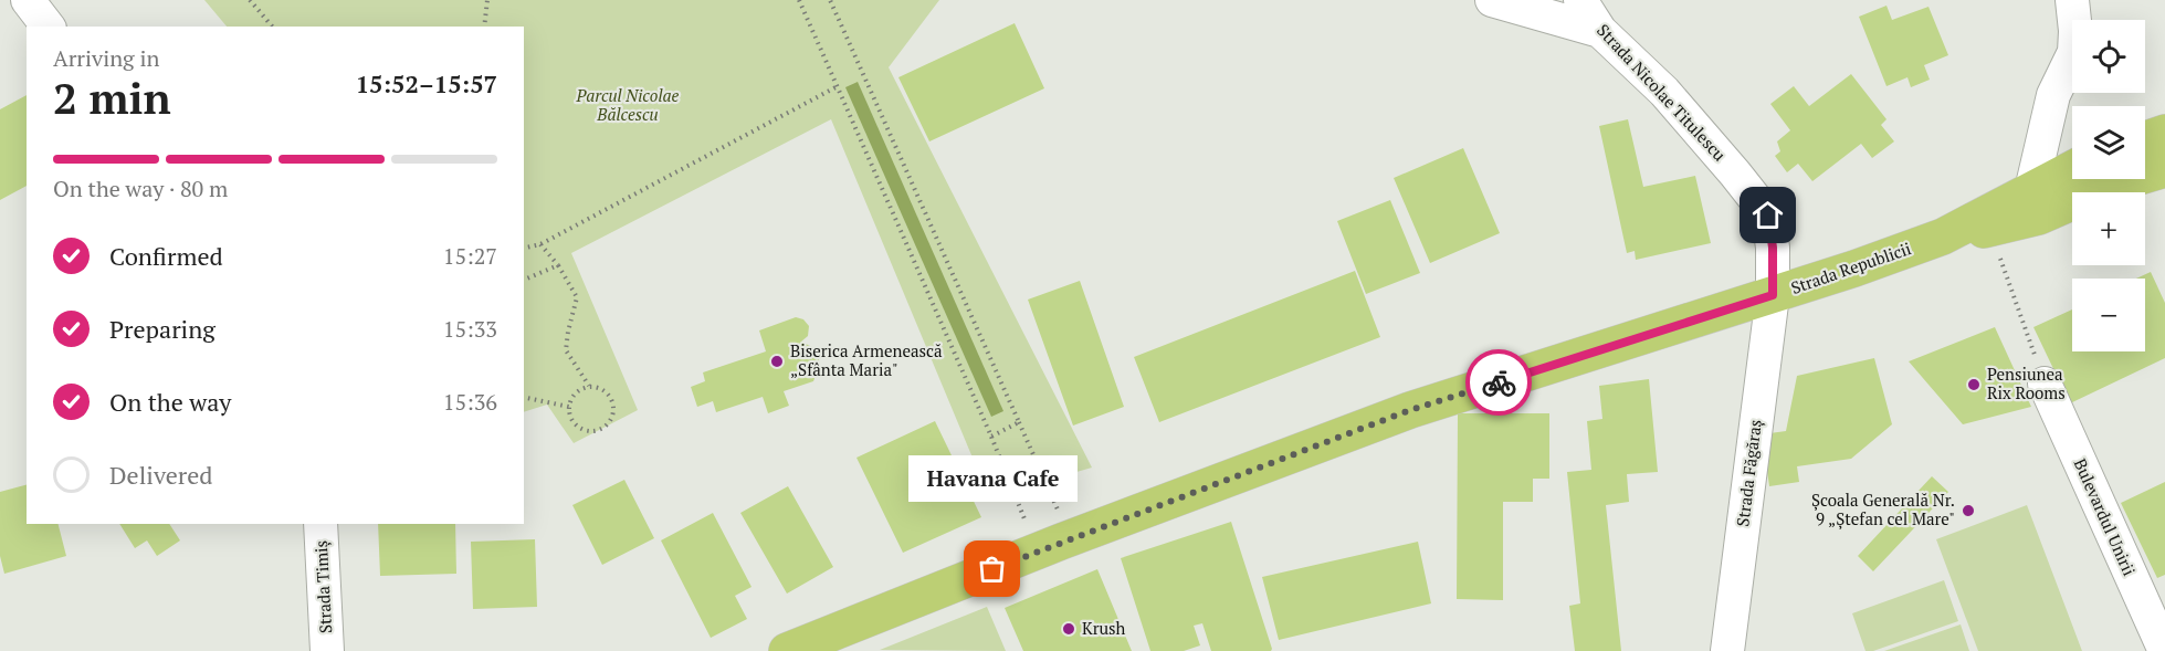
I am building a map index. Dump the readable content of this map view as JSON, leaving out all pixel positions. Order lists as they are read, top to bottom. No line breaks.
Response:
{"streets":{"main road":["Strada Republicii"],"street":["Strada Nicolae Titulescu","Strada Făgăraș","Bulevardul Unirii","Strada Timiș"]},"crossings":[["Strada Nicolae Titulescu","Strada Republicii"],["Strada Nicolae Titulescu","Strada Făgăraș"],["Strada Republicii","Strada Făgăraș"]],"parks":["Parcul Nicolae Bălcescu"],"places":["Biserica Armenească „Sfânta Maria\"","Pensiunea Rix Rooms","Școala Generală Nr. 9 „Ștefan cel Mare\"","Havana Cafe","Krush"],"page":{"map_buttons":["+","−"],"heading":["2 min","Arriving in","15:52–15:57"],"bar":"On the way · 80 m","list":[["Confirmed","15:27"],["Preparing","15:33"],["On the way","15:36"],"Delivered"],"bubble":"Havana Cafe"}}
